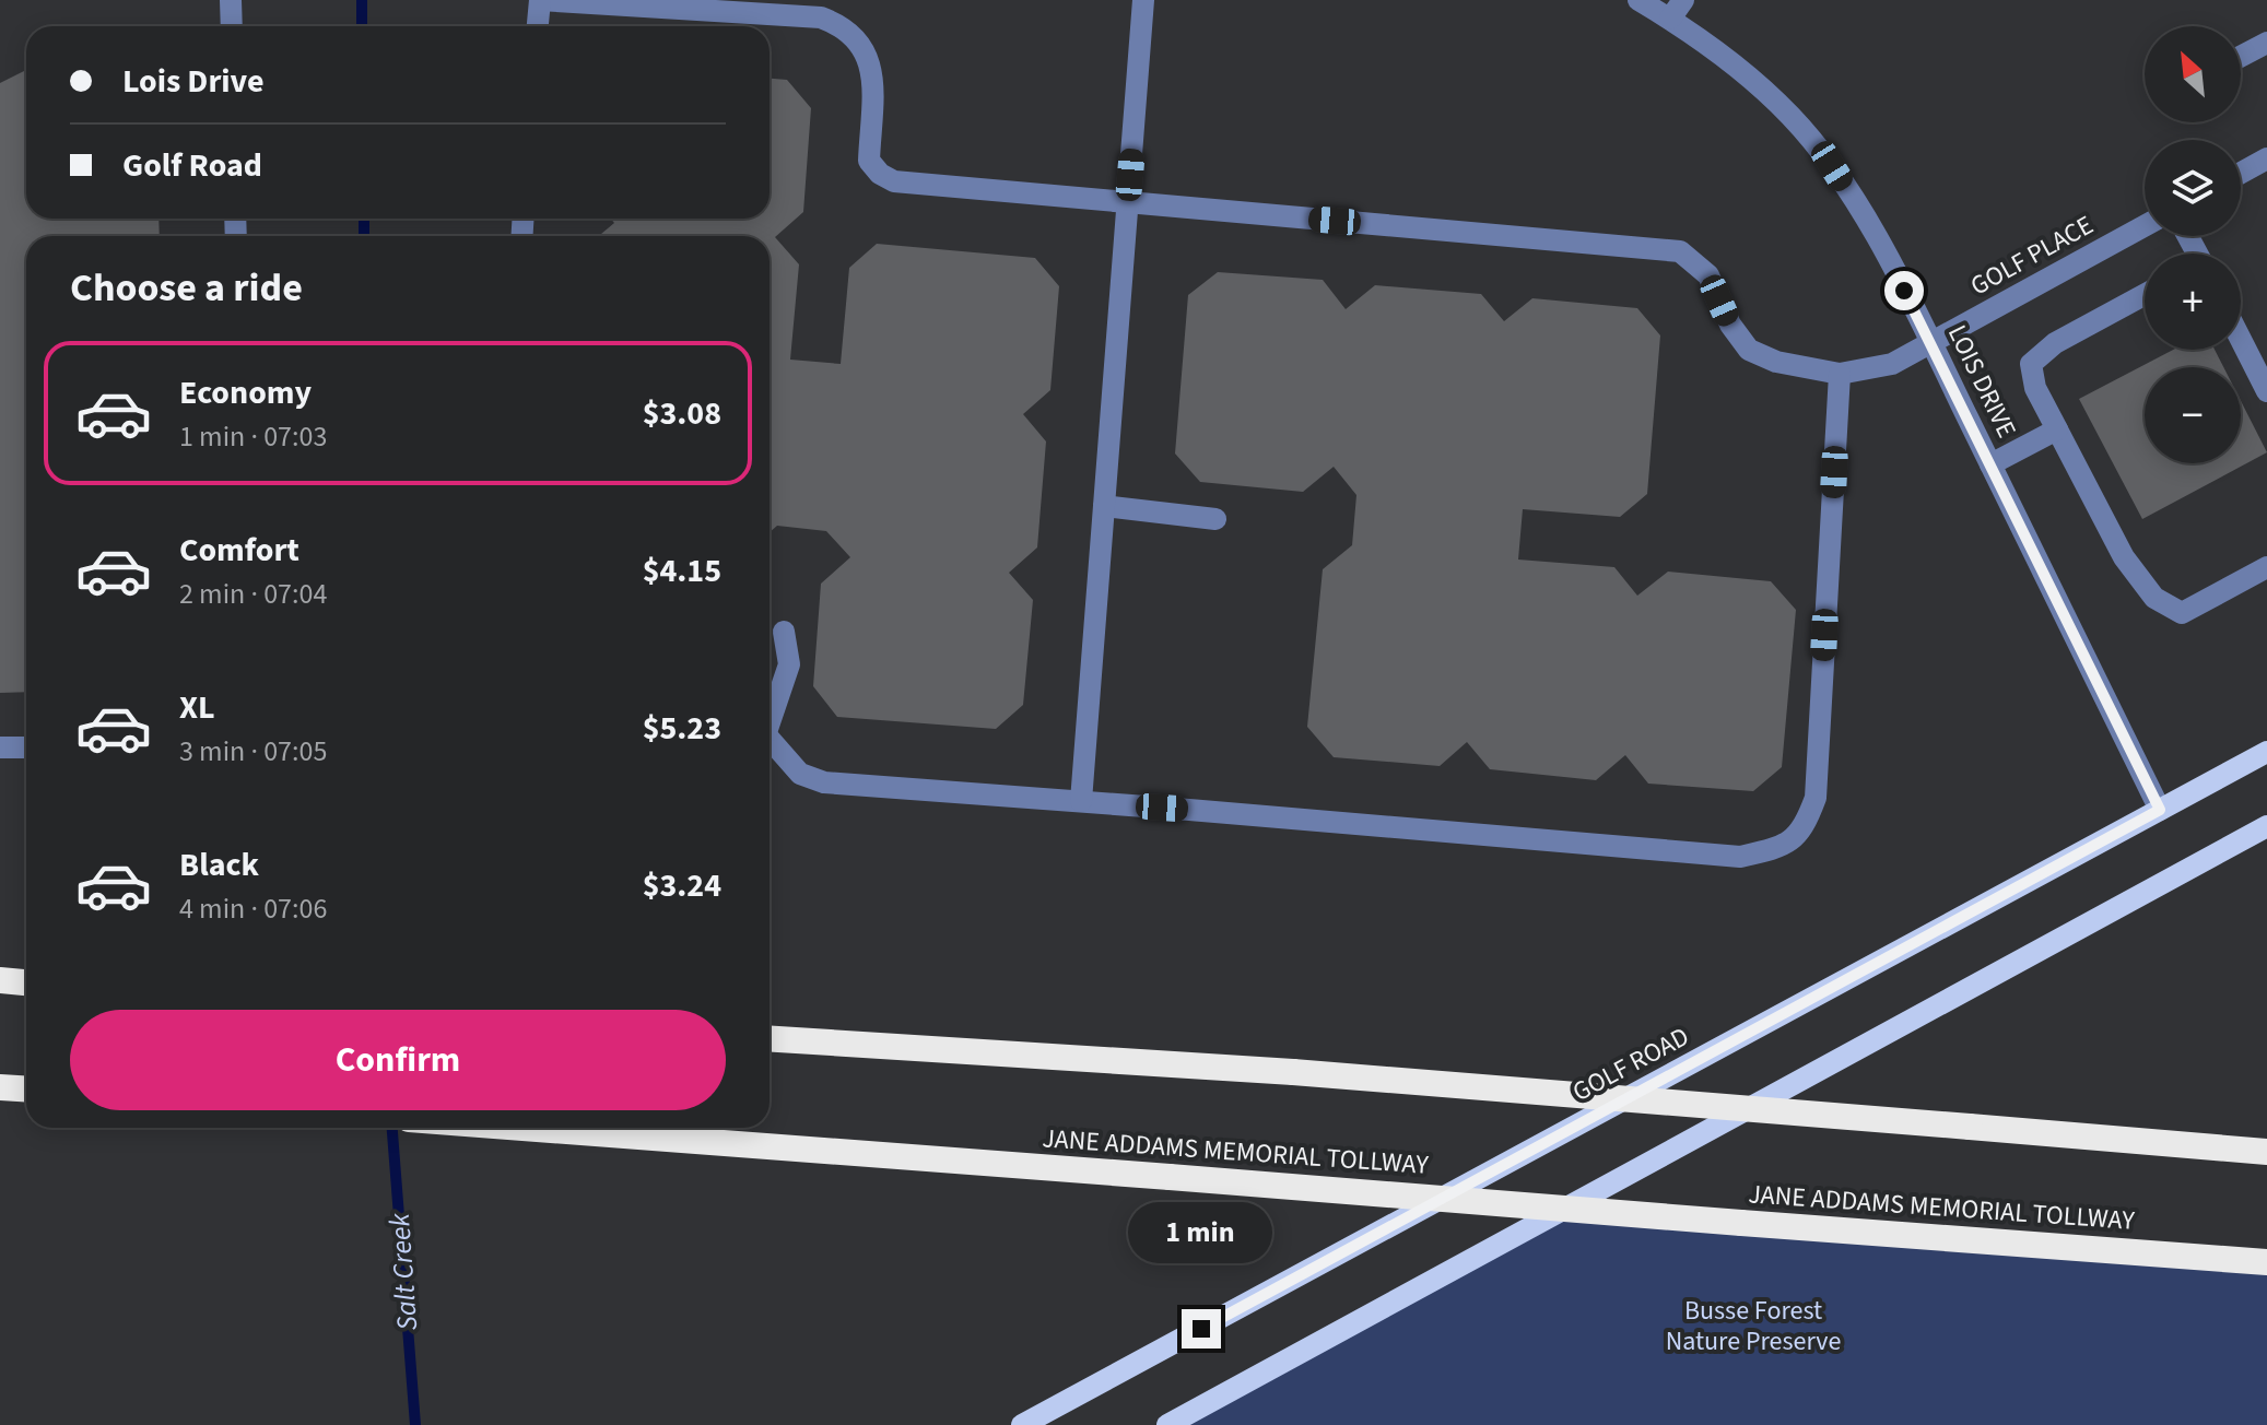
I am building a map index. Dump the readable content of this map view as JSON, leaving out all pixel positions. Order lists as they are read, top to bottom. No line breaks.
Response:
{"streets":{"highway":["JANE ADDAMS MEMORIAL TOLLWAY"],"main road":["GOLF ROAD"],"street":["GOLF PLACE","LOIS DRIVE"]},"crossings":[["GOLF PLACE","LOIS DRIVE"],["LOIS DRIVE","GOLF ROAD"]],"water":["Salt Creek"],"parks":["Busse Forest Nature Preserve"],"north":"top left","page":{"map_buttons":["+","−"],"banner":["Lois Drive","Golf Road"],"heading":"Choose a ride","list":[{"name":"Economy","note":"1 min · 07:03","value":"$3.08"},{"name":"Comfort","note":"2 min · 07:04","value":"$4.15"},{"name":"XL","note":"3 min · 07:05","value":"$5.23"},{"name":"Black","note":"4 min · 07:06","value":"$3.24"}],"buttons":"Confirm","bubble":"1 min"}}
